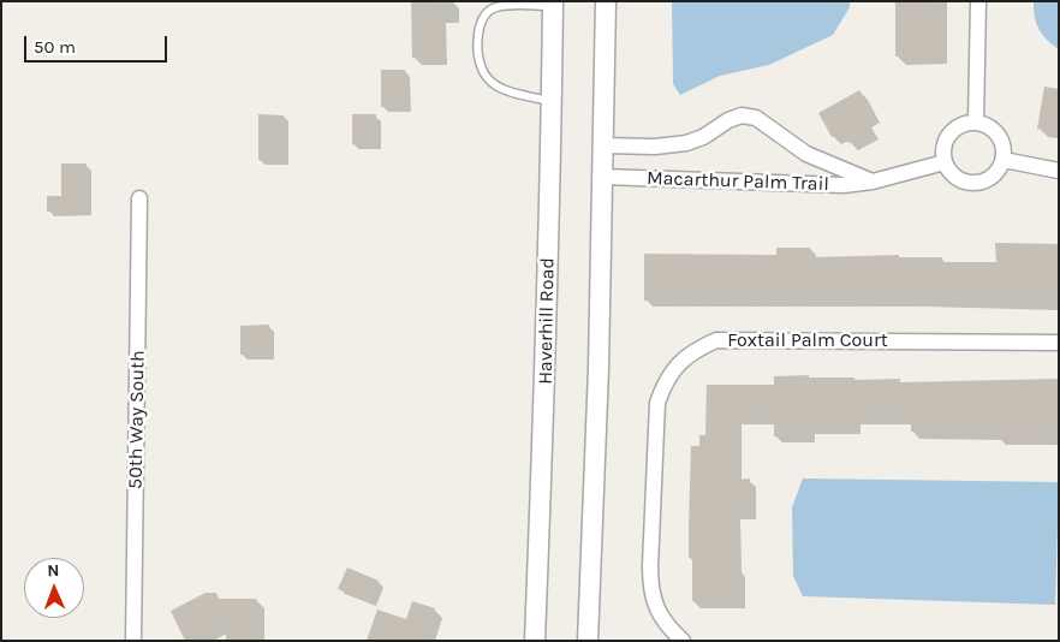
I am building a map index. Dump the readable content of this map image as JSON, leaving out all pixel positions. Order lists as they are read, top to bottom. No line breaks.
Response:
{"streets":{"street":["Macarthur Palm Trail","Haverhill Road","Foxtail Palm Court","50th Way South"]},"scale_bar":"50 m","north":"top"}
